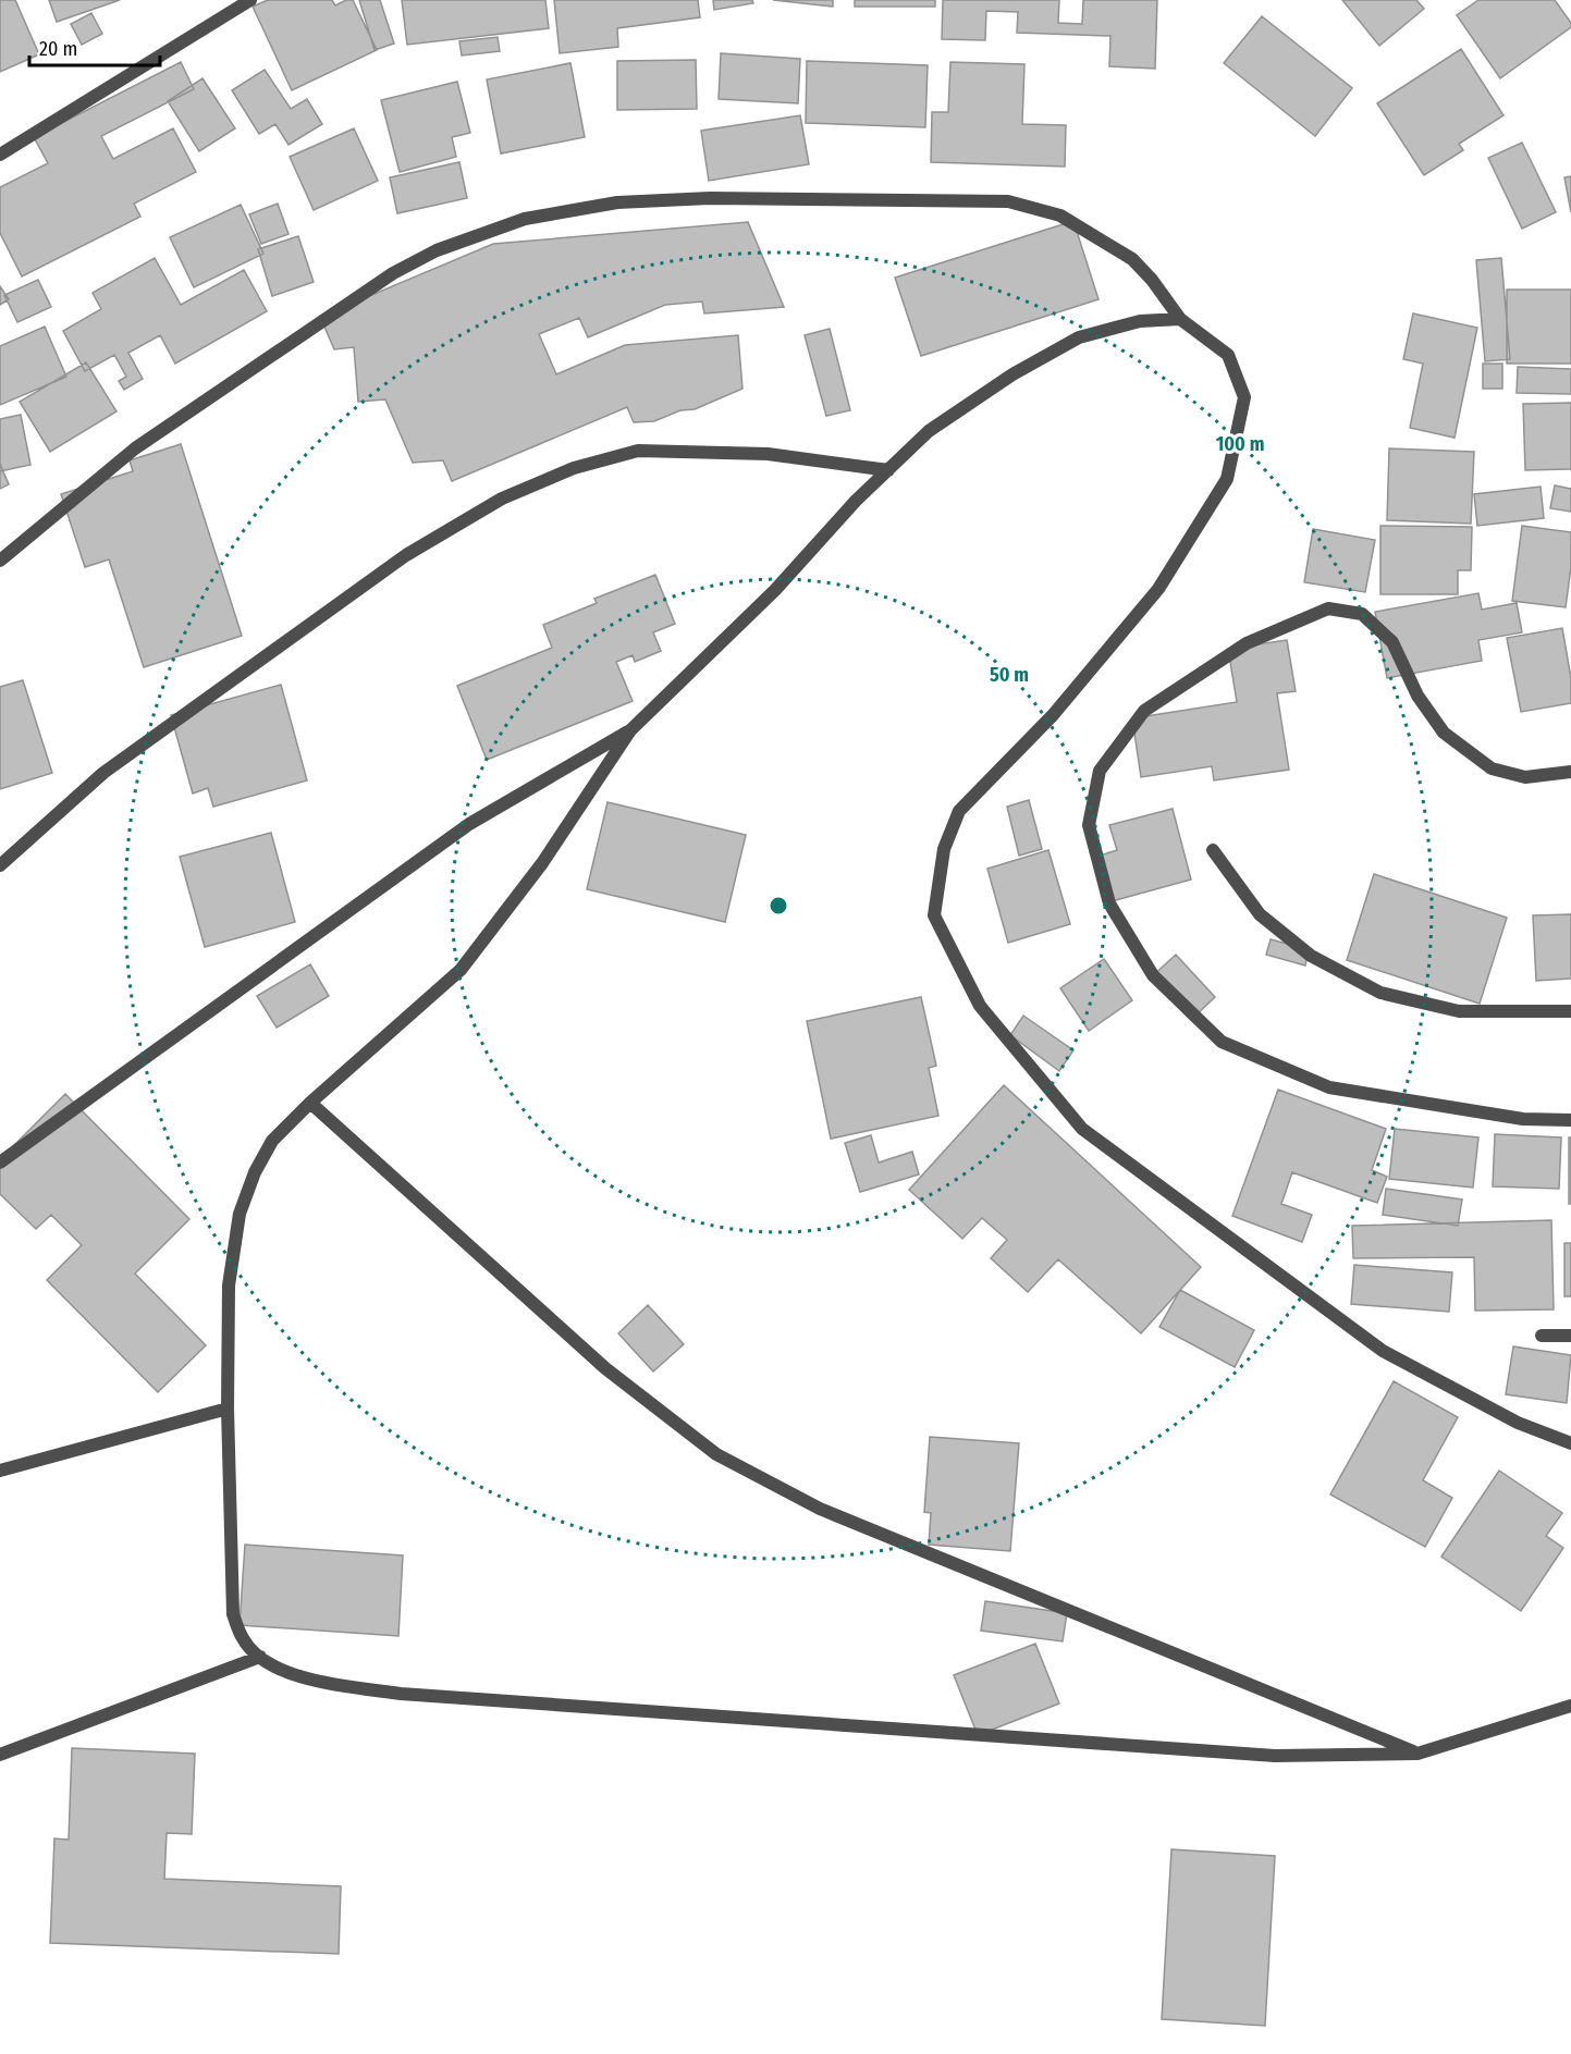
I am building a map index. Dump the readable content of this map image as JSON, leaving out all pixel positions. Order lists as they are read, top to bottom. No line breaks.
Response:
{"scale_bar":"20 m","rings":["100 m","50 m"]}
